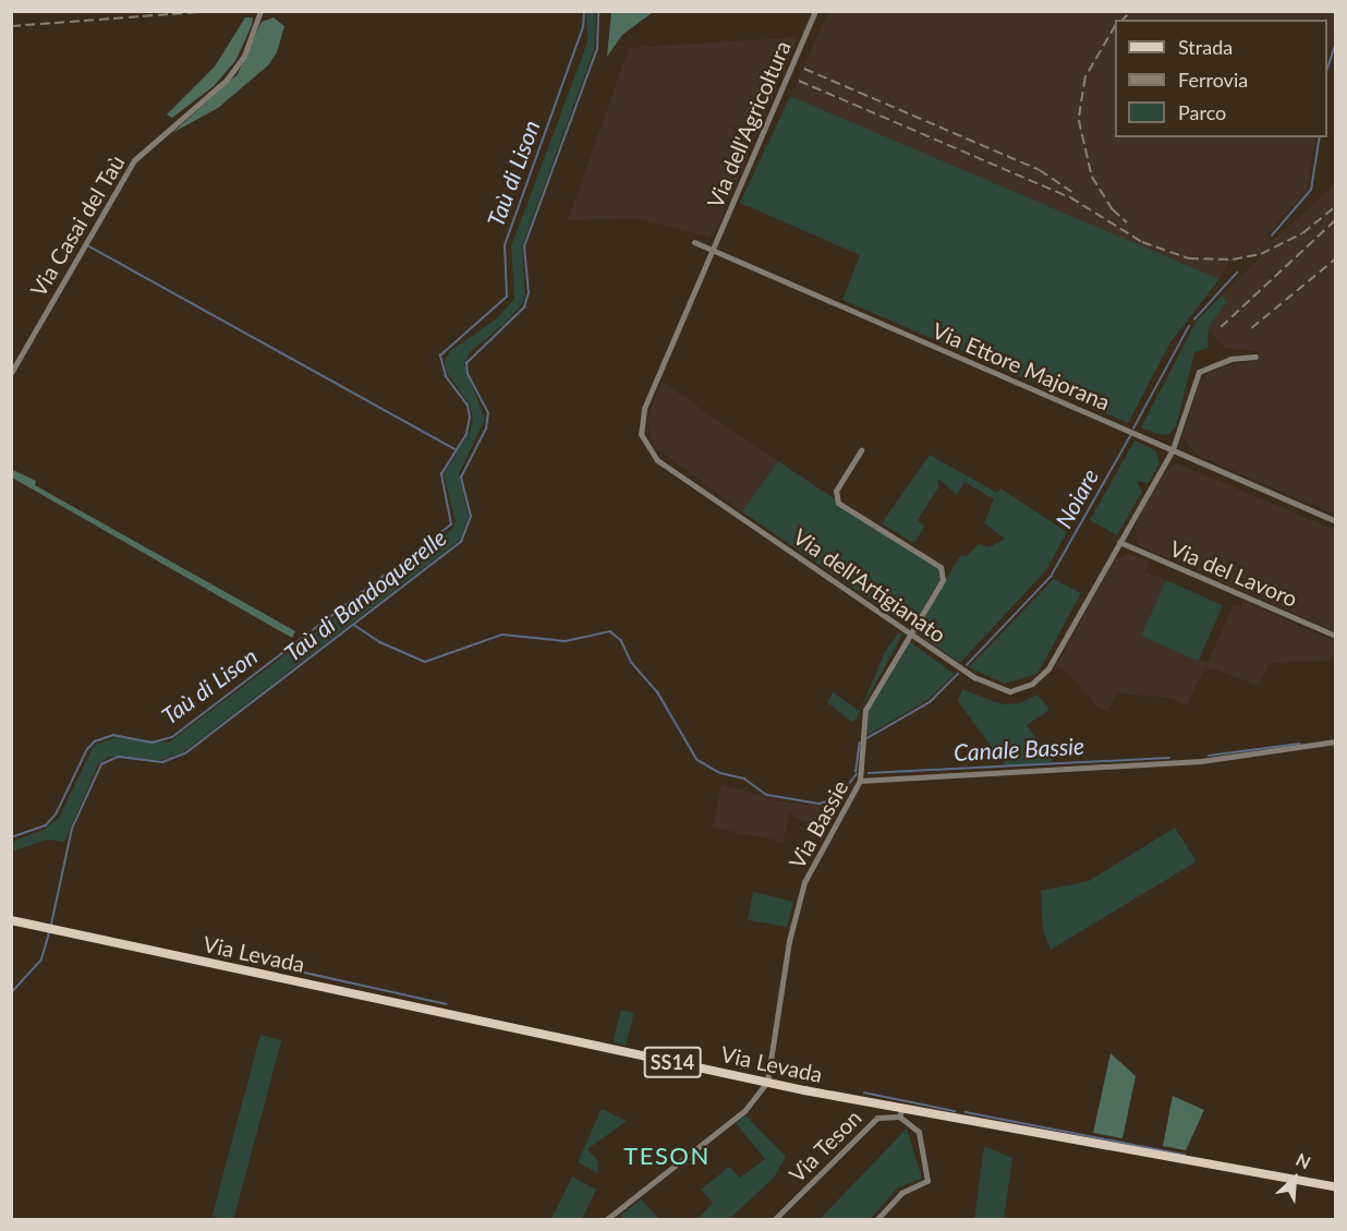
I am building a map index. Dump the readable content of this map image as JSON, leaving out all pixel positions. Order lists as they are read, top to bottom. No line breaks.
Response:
{"streets":{"main road":["Via Levada","SS14"],"street":["Via dell'Agricoltura","Via Casai del Taù","Via Ettore Majorana","Via del Lavoro","Via dell'Artigianato","Via Bassie","Via Teson"]},"crossings":[["Via dell'Agricoltura","Via Ettore Majorana"],["Via dell'Agricoltura","Via dell'Artigianato"],["Via Ettore Majorana","Via dell'Artigianato"],["Via del Lavoro","Via dell'Artigianato"],["Via Bassie","Via Levada"],["Via Levada","Via Teson"]],"districts":["TESON"],"water":["Taù di Lison","Noiare","Taù di Bandoquerelle","Canale Bassie"],"legend":["Strada","Ferrovia","Parco"],"north":"top right"}
